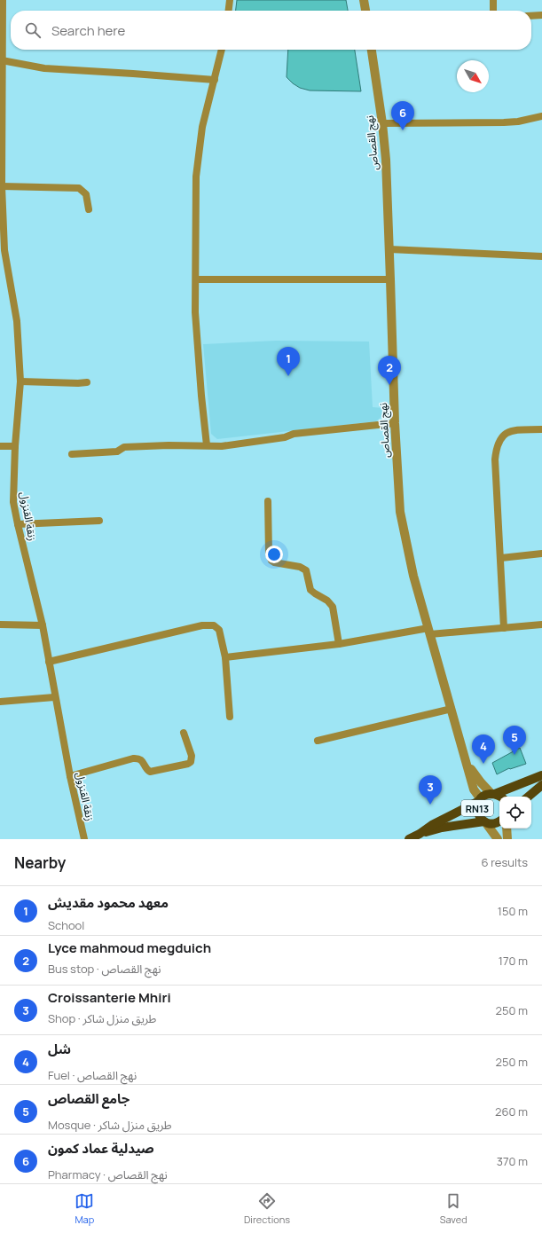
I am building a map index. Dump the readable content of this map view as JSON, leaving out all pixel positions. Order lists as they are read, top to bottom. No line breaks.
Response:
{"streets":{"main road":["RN13"],"street":["نهج القصاص","زنقة القنزول"]},"crossings":[["نهج القصاص","RN13"]],"north":"bottom right","page":{"search":"Search here","pins":["6","1","2","5","4","3"],"heading":["Nearby","6 results"],"list":[{"mark":"1","name":"معهد محمود مقديش","note":"School","value":"150 m"},{"mark":"2","name":"Lyce mahmoud megduich","note":"Bus stop · نهج القصاص","value":"170 m"},{"mark":"3","name":"Croissanterie Mhiri","note":"Shop · طريق منزل شاكر","value":"250 m"},{"mark":"4","name":"شل","note":"Fuel · نهج القصاص","value":"250 m"},{"mark":"5","name":"جامع القصاص","note":"Mosque · طريق منزل شاكر","value":"260 m"},{"mark":"6","name":"صيدلية عماد كمون","note":"Pharmacy · نهج القصاص","value":"370 m"}],"nav":["Map","Directions","Saved"]}}
